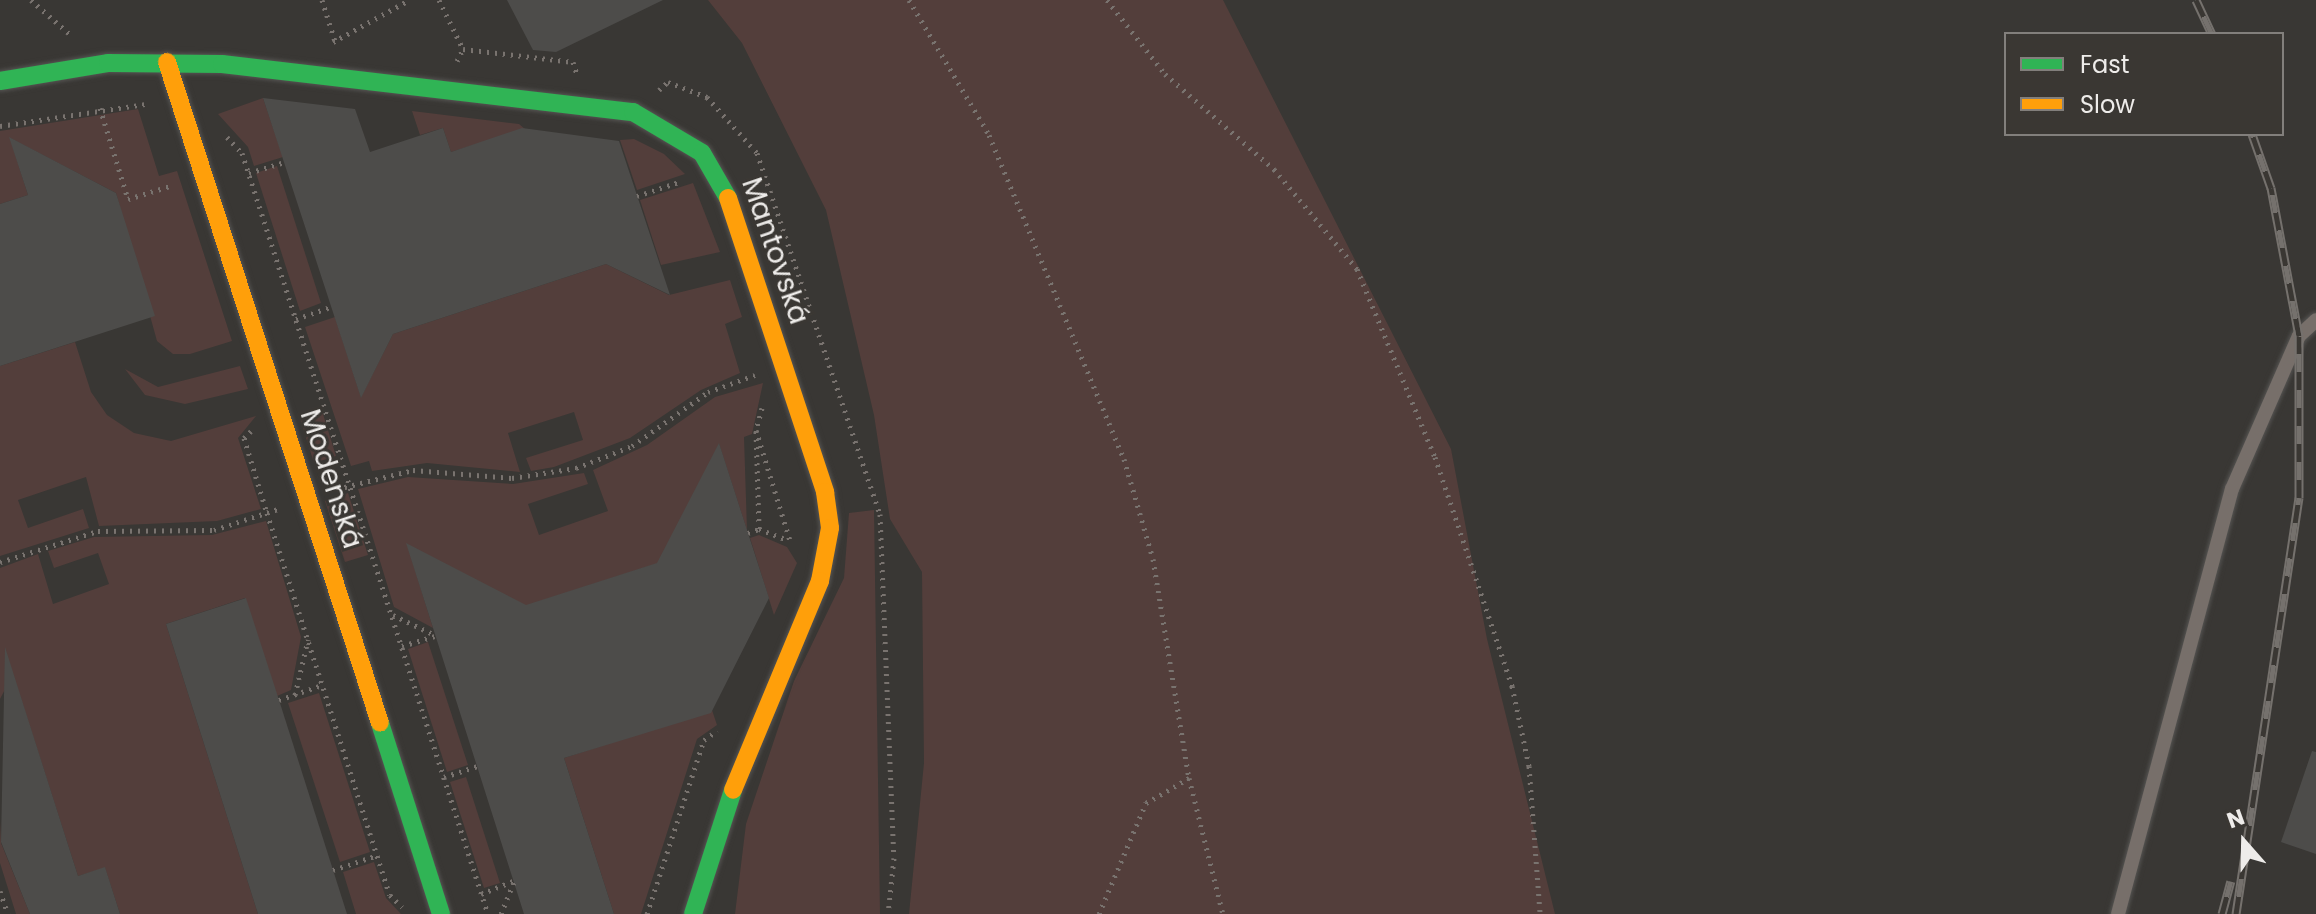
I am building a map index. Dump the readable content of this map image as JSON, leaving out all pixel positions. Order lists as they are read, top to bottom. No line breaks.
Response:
{"streets":{"street":["Mantovská","Modenská"]},"crossings":[["Mantovská","Modenská"]],"legend":["Fast","Slow"],"north":"top"}
